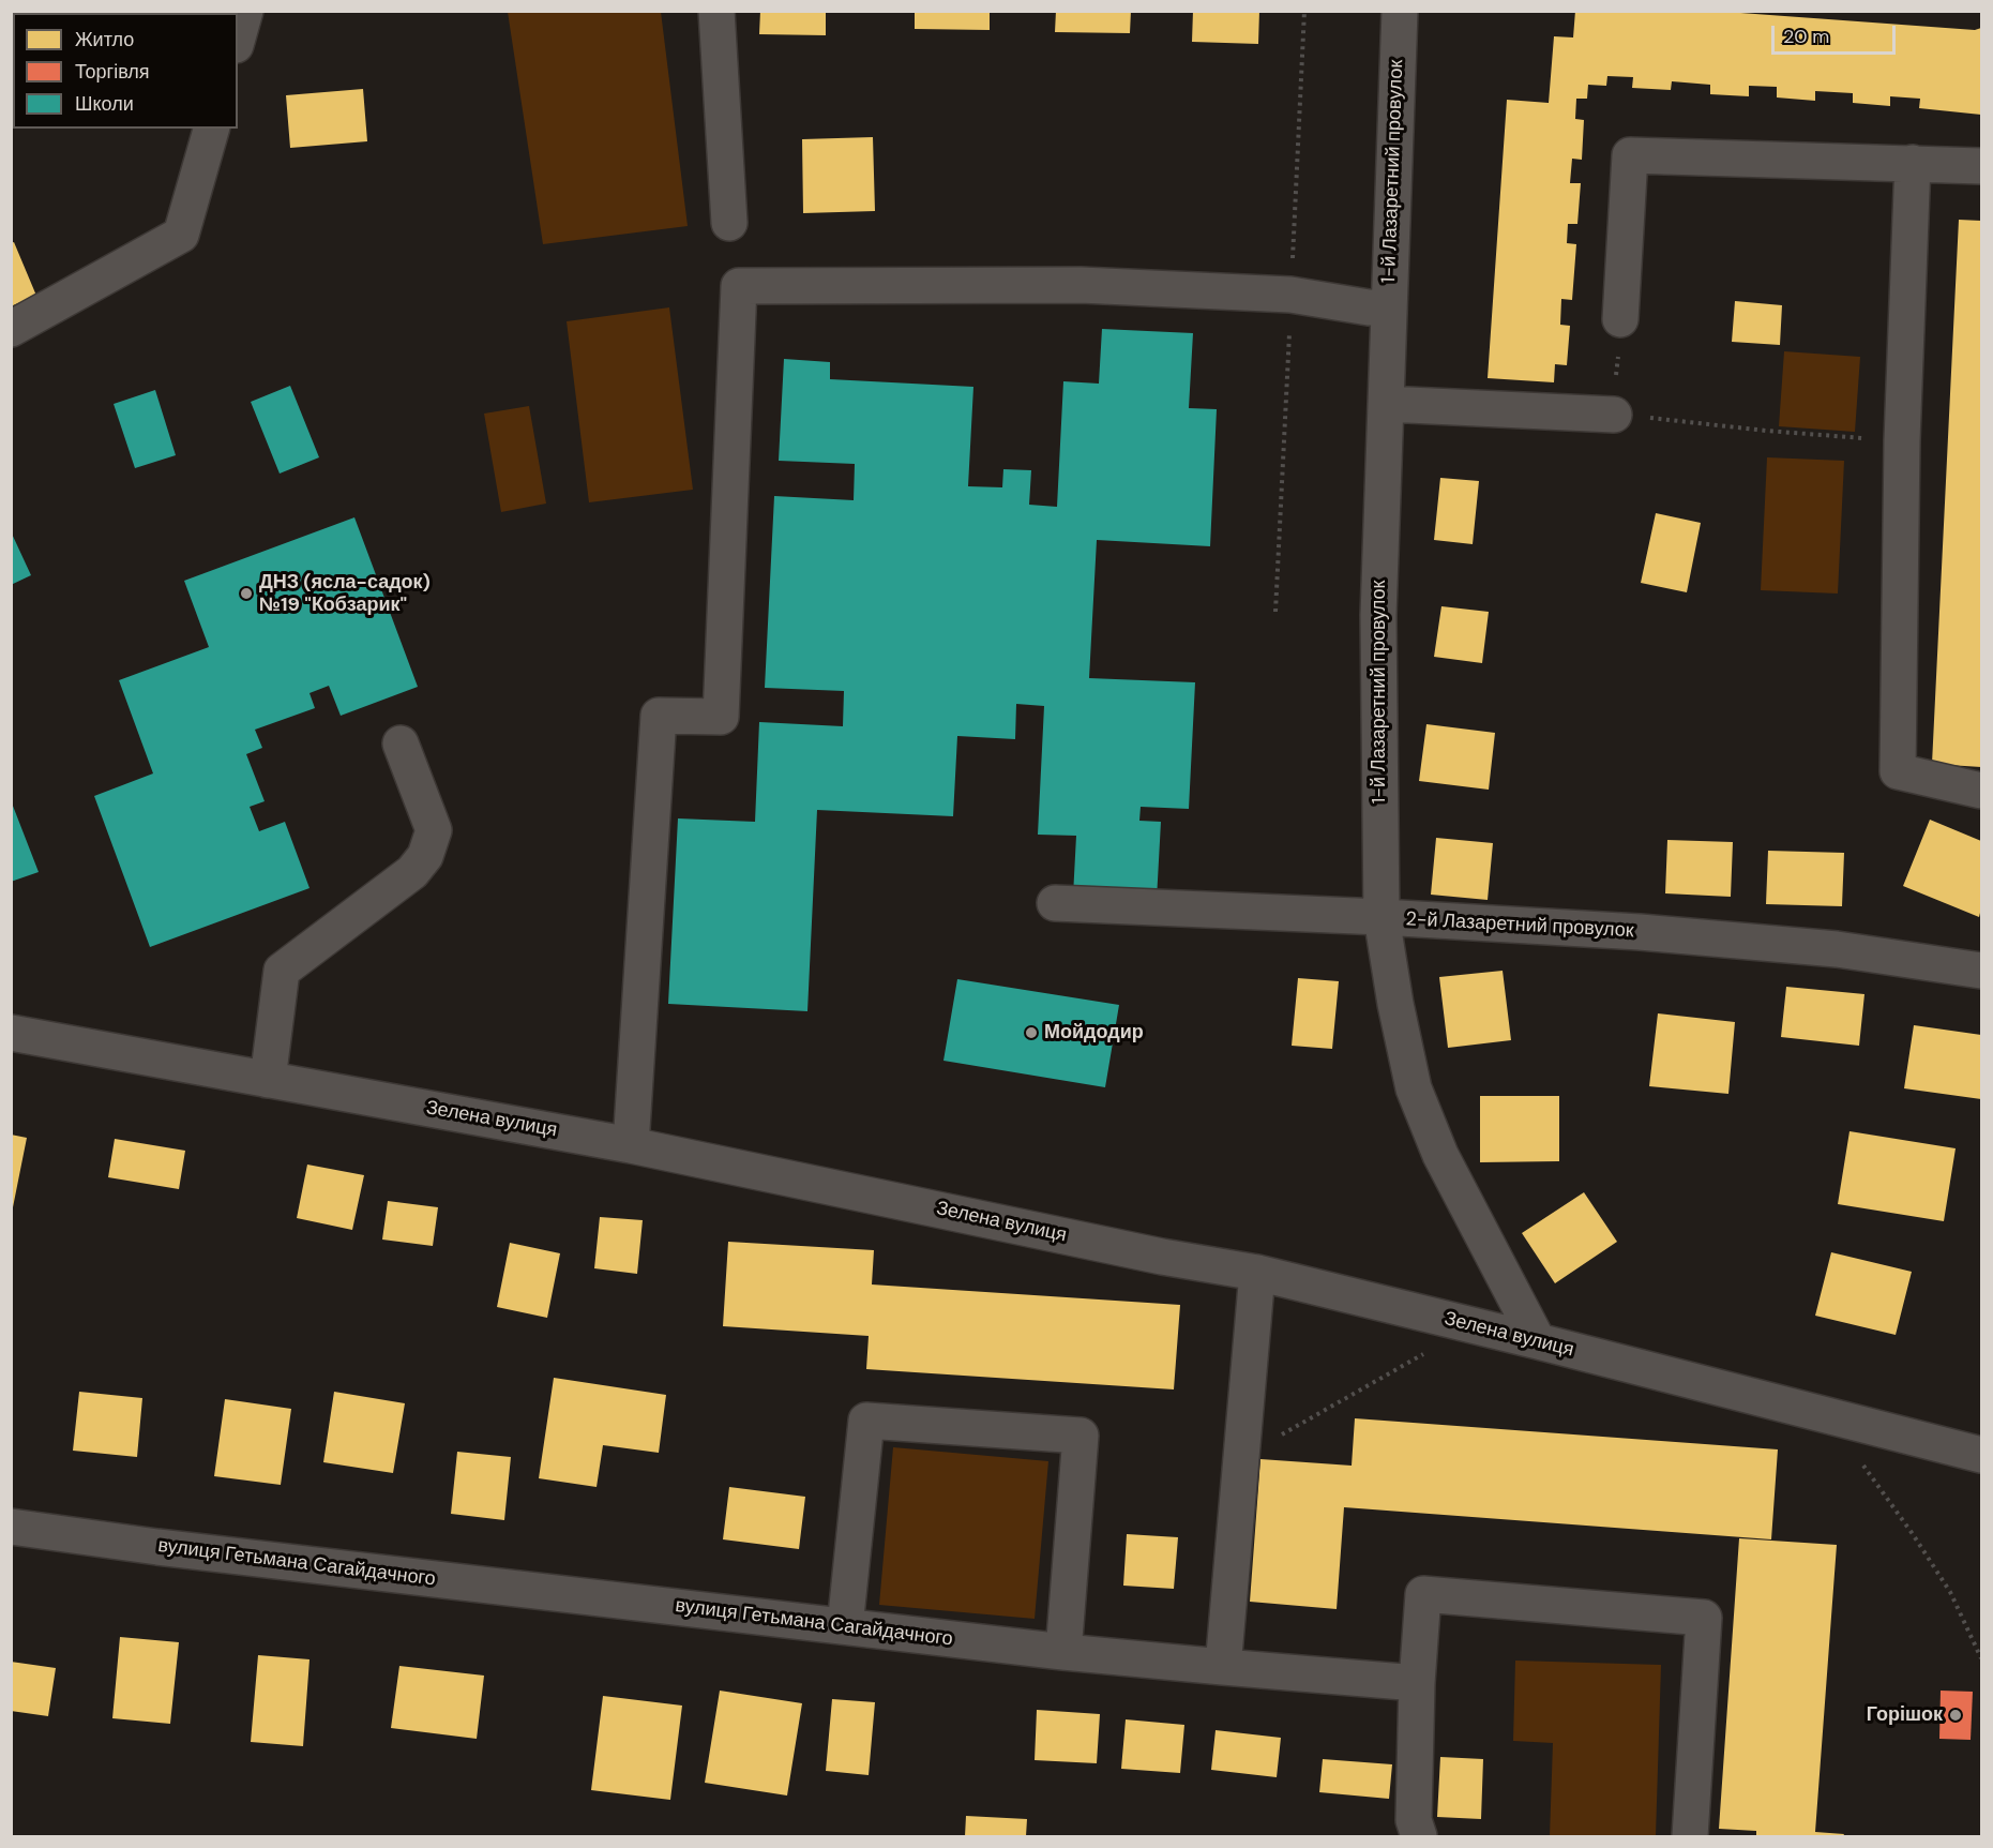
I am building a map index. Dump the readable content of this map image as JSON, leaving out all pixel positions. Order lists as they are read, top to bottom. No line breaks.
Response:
{"streets":{"street":["1-й Лазаретний провулок","2-й Лазаретний провулок","Зелена вулиця","вулиця Гетьмана Сагайдачного"]},"crossings":[["1-й Лазаретний провулок","2-й Лазаретний провулок"],["1-й Лазаретний провулок","Зелена вулиця"]],"places":["ДНЗ (ясла-садок) №19 \"Кобзарик\"","Мойдодир","Горішок"],"legend":["Житло","Торгівля","Школи"],"scale_bar":"20 m"}
